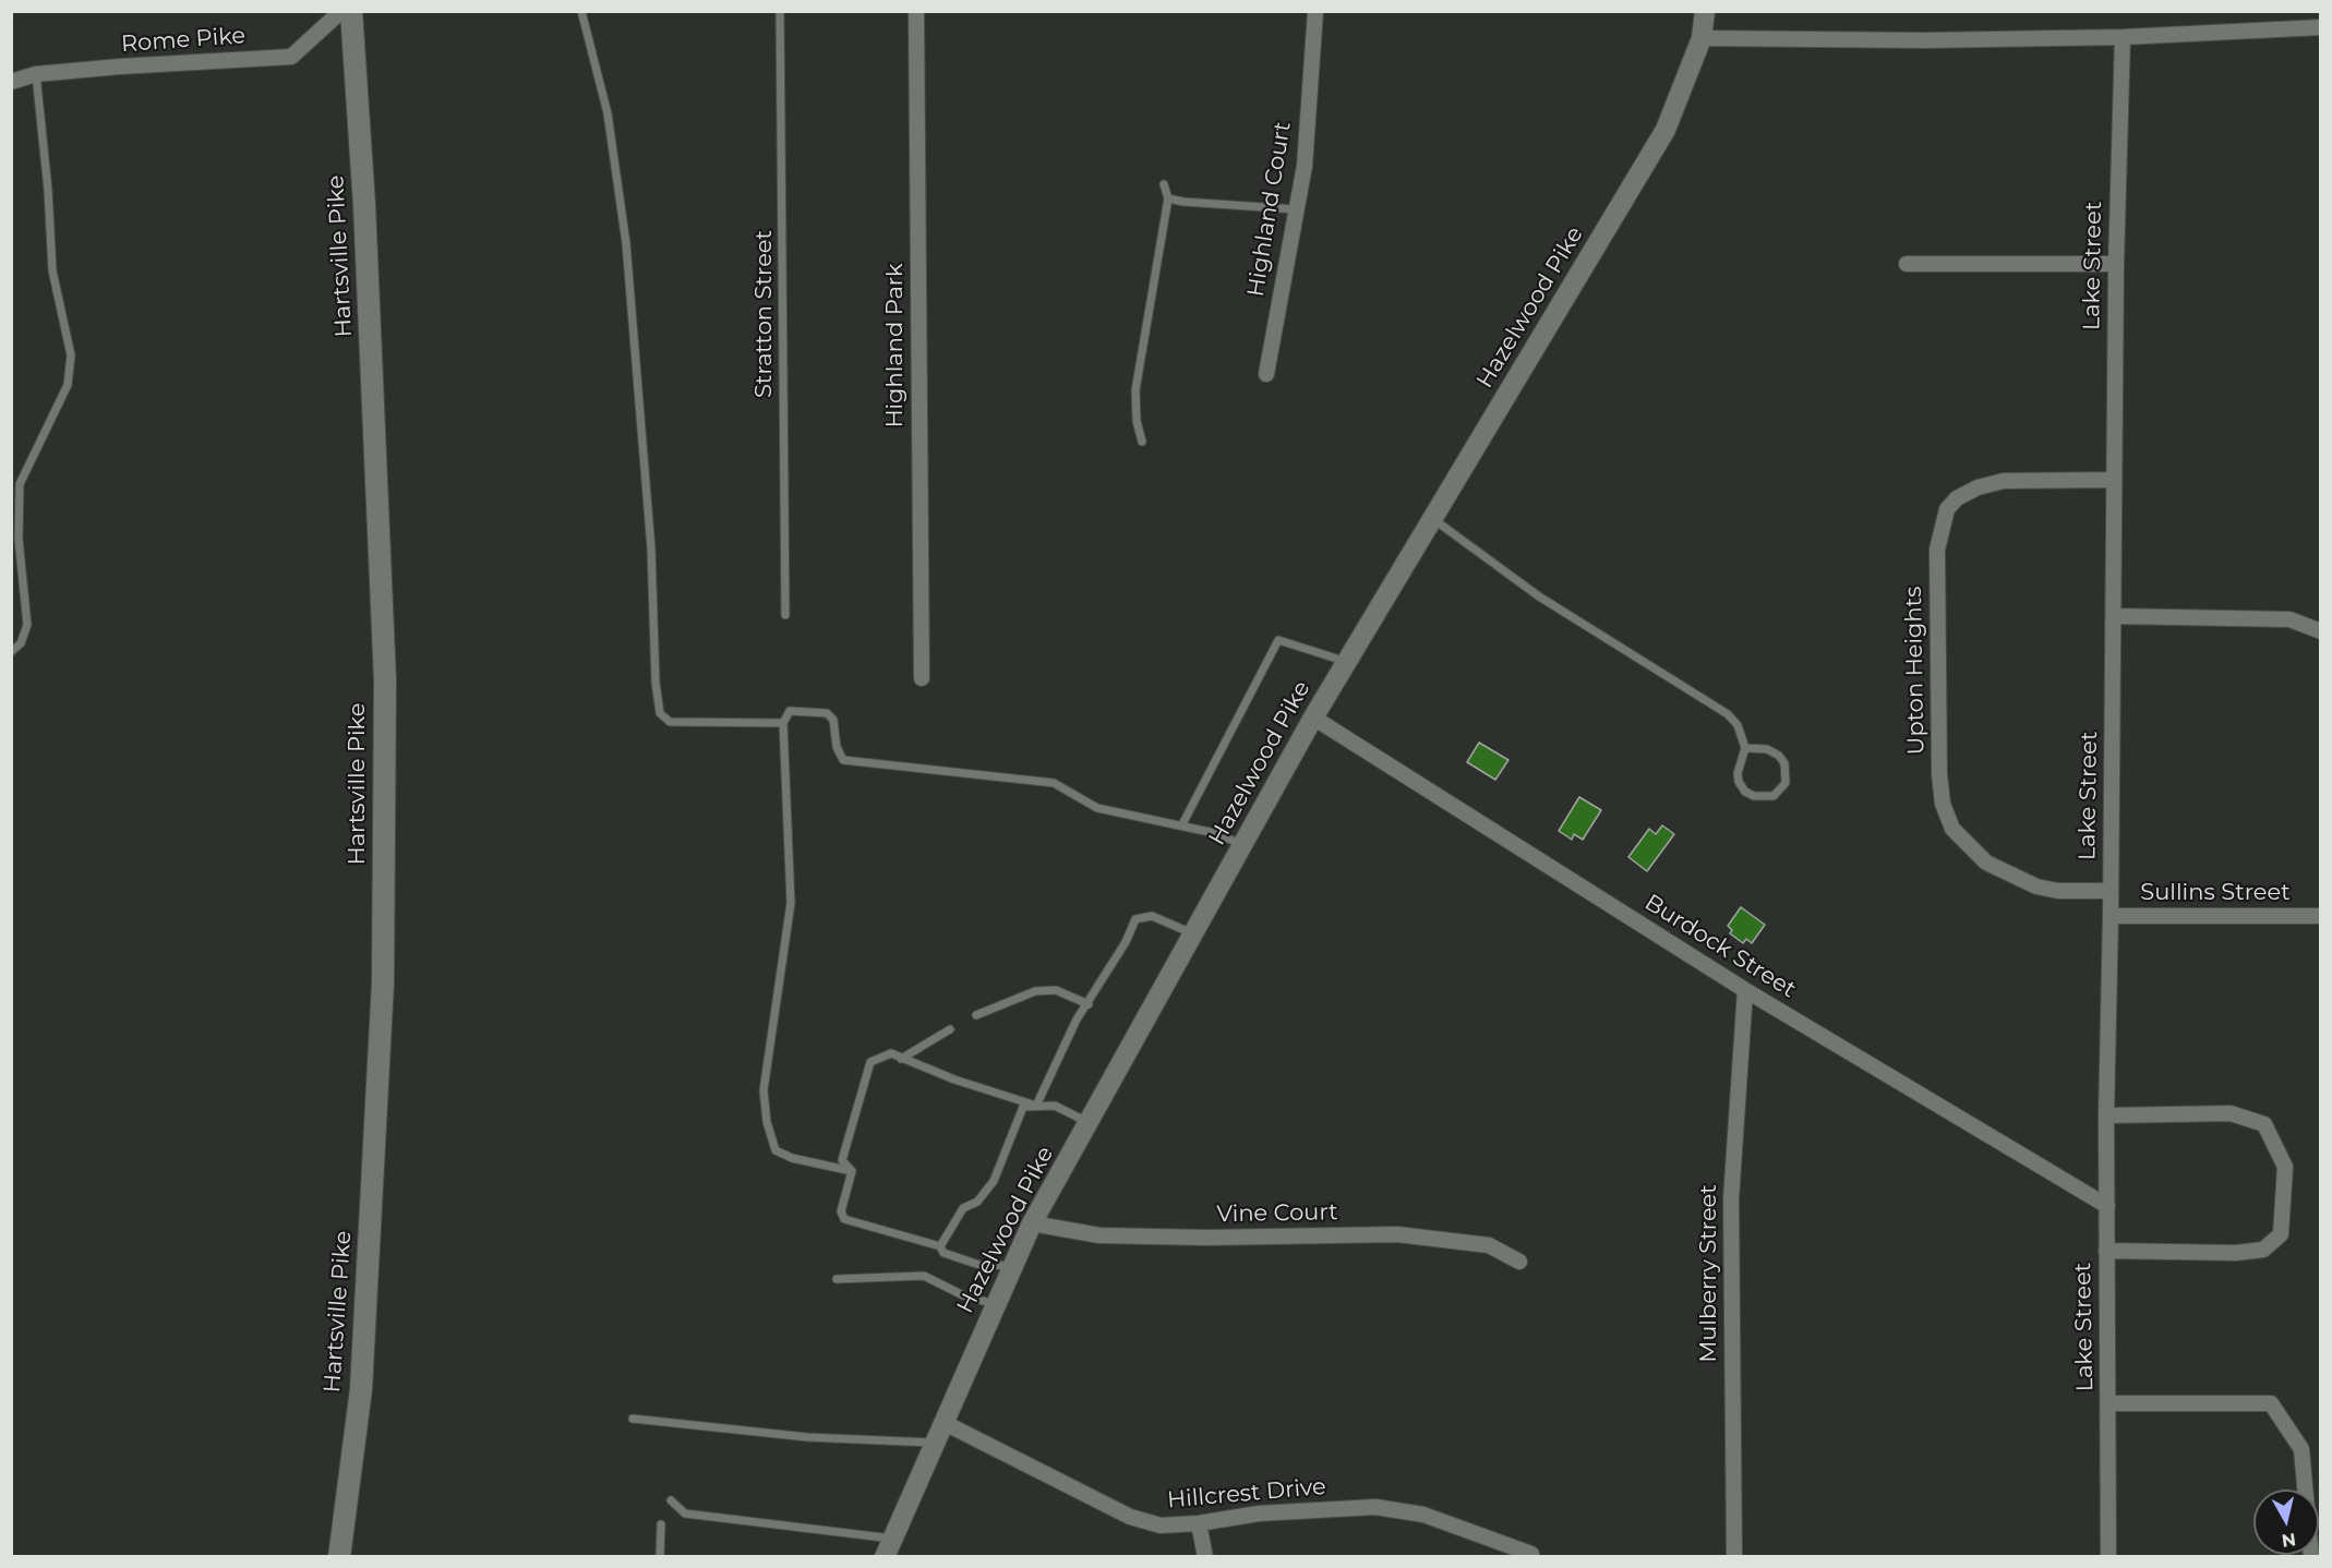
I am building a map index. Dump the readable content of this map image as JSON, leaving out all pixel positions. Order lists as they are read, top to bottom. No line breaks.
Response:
{"streets":{"main road":["Hartsville Pike"],"street":["Rome Pike","Highland Court","Lake Street","Hazelwood Pike","Highland Park","Upton Heights","Sullins Street","Burdock Street","Vine Court","Mulberry Street","Hillcrest Drive"],"lane":["Stratton Street"]},"crossings":[["Lake Street","Upton Heights"],["Lake Street","Sullins Street"],["Lake Street","Burdock Street"],["Hazelwood Pike","Burdock Street"],["Hazelwood Pike","Vine Court"],["Hazelwood Pike","Hillcrest Drive"],["Burdock Street","Mulberry Street"]],"north":"bottom"}
